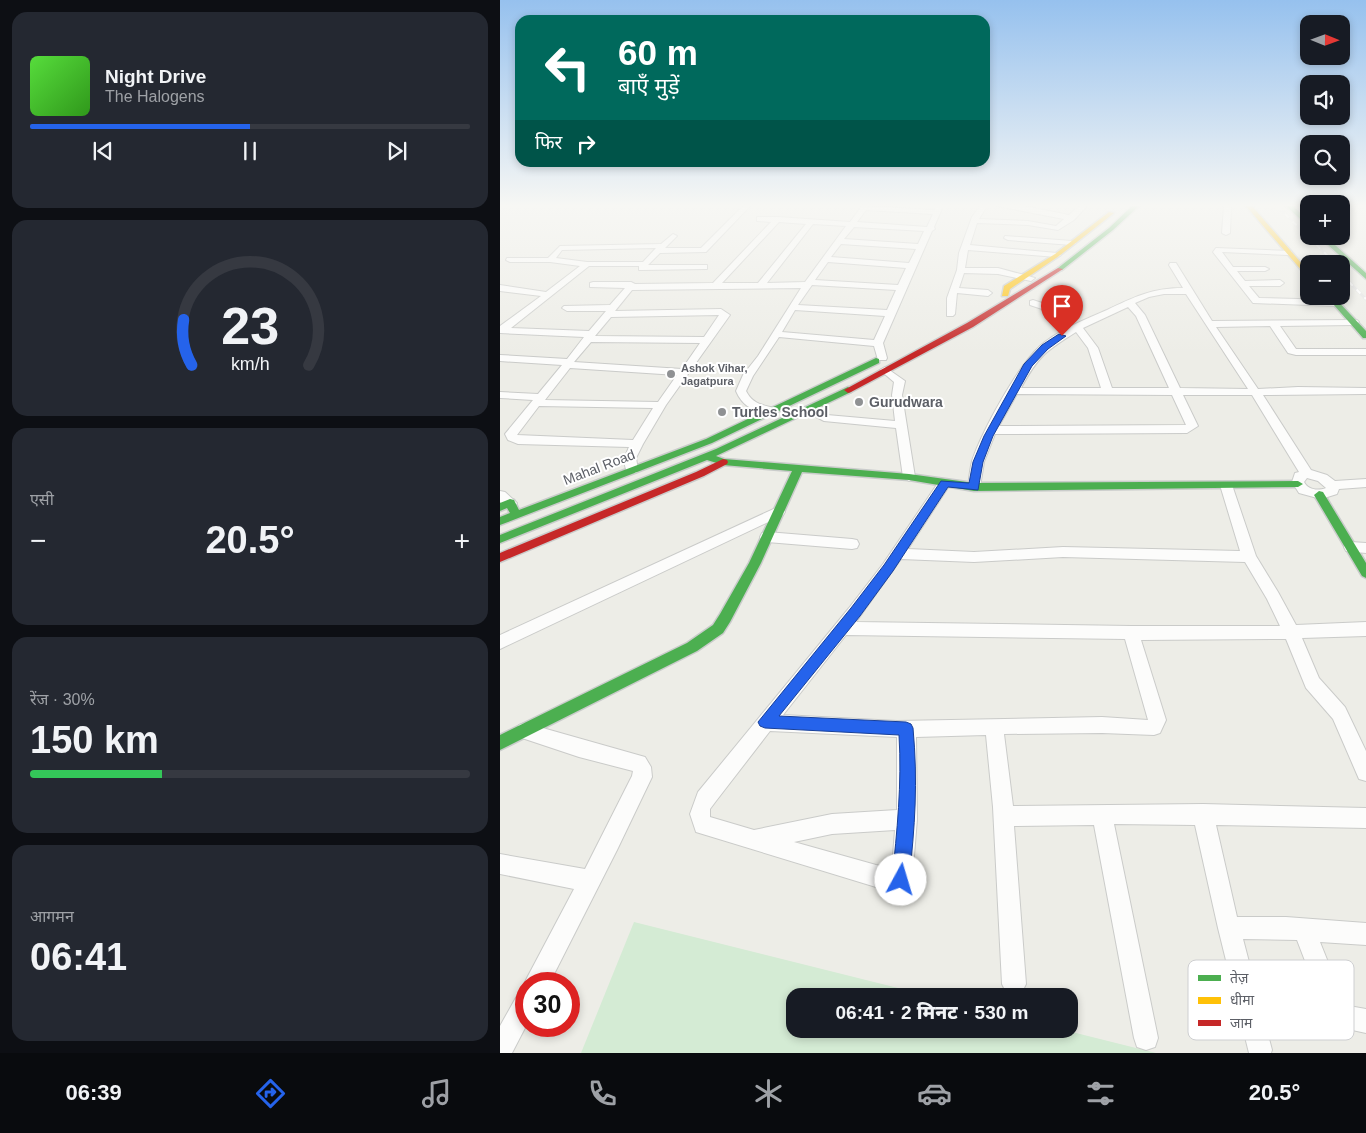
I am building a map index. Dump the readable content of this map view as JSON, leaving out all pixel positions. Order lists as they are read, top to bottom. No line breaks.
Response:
{"streets":{"main road":["Mahal Road"]},"places":["Ashok Vihar, Jagatpura","Gurudwara","Turtles School"],"legend":["तेज़","धीमा","जाम"],"north":"right","page":{"map_buttons":["+","−"],"turn":["60 m","बाएँ मुड़ें"],"song":["Night Drive","The Halogens"],"then":"फिर","tile":["एसी",["रेंज · 30%","150 km"],["आगमन","06:41"]],"heat":["−","20.5°","+"],"limit":"30","trip":"06:41 · 2 मिनट · 530 m","tabs":["06:39","20.5°"],"gauge":["23","km/h"]}}
